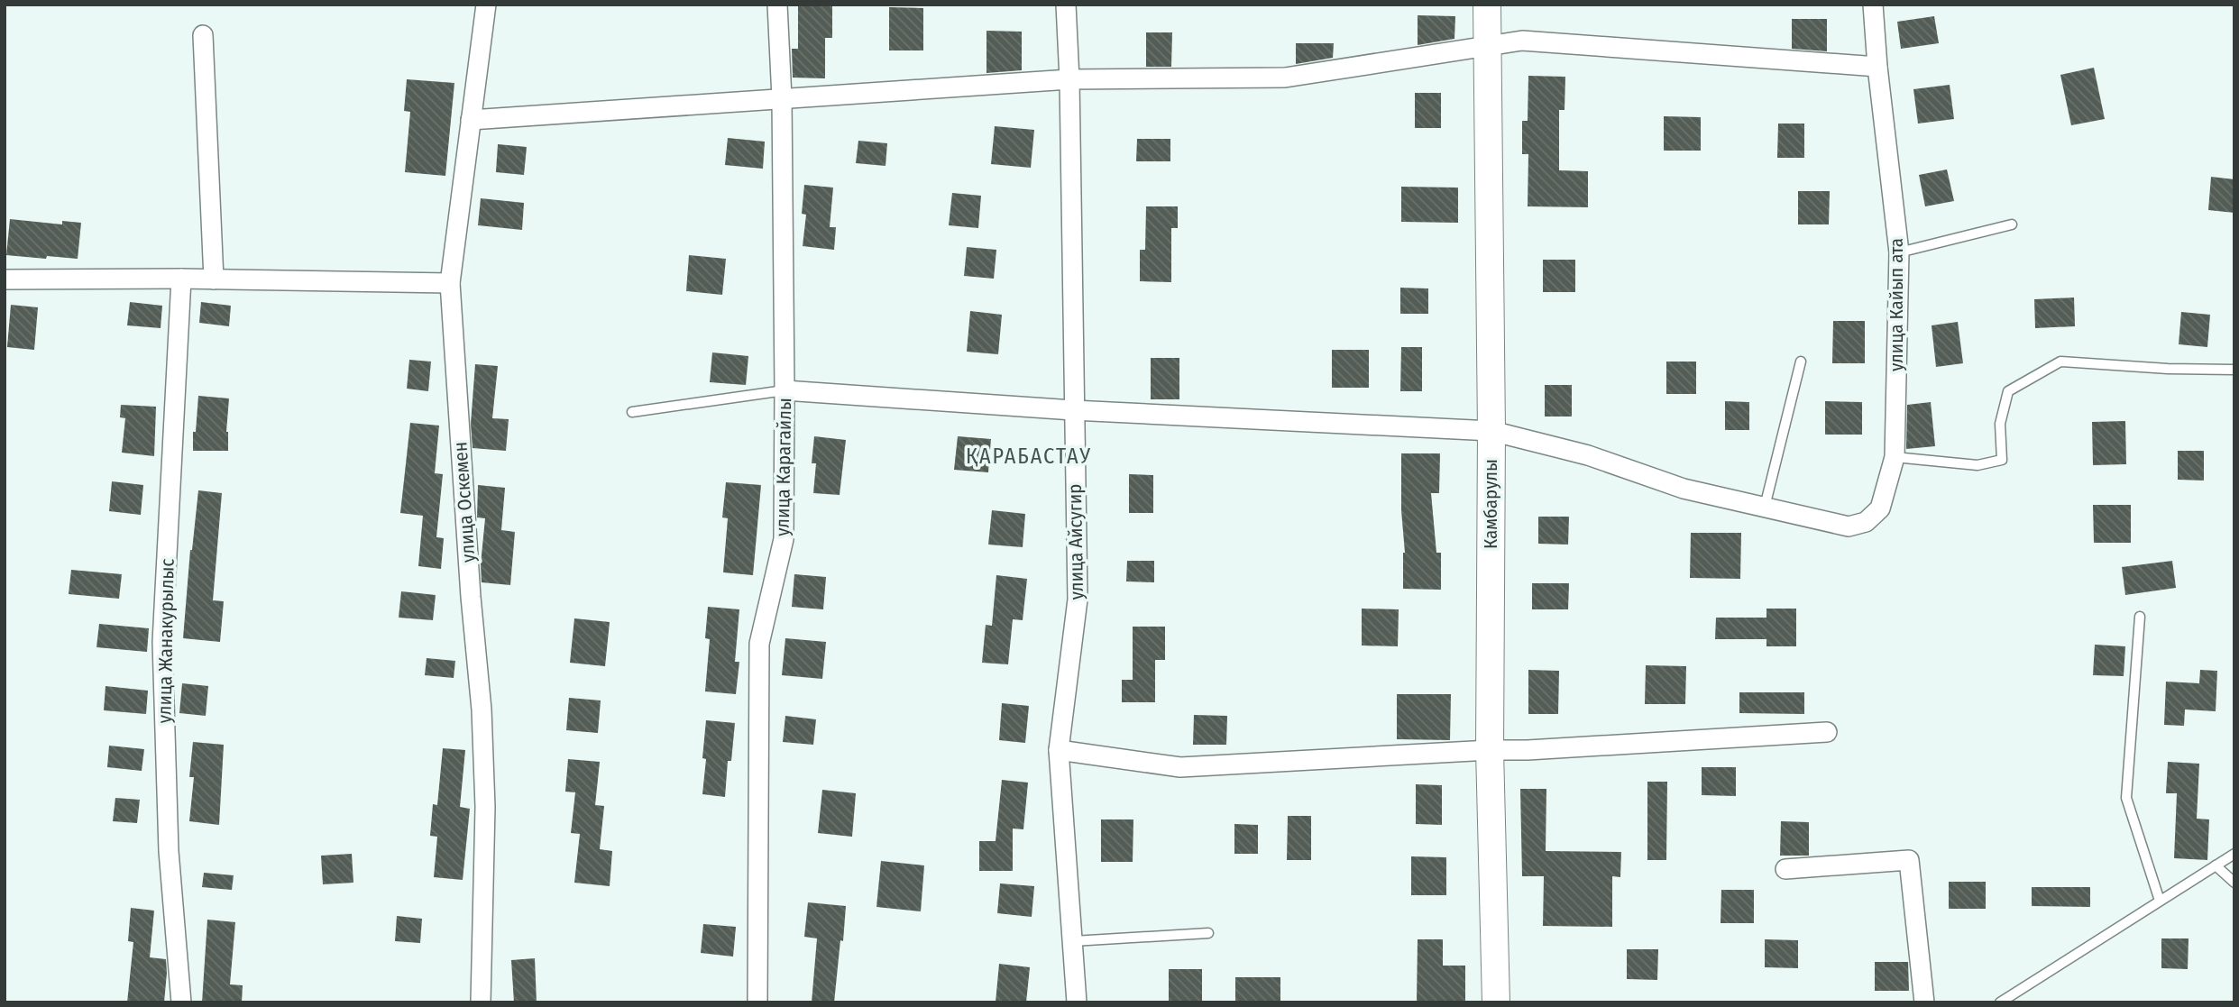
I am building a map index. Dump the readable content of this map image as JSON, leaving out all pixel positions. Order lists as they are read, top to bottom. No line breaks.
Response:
{"streets":{"street":["улица Кайып ата","улица Карагайлы","улица Оскемен","Камбарулы","улица Айсугир","улица Жанакурылыс"]},"districts":["ҚАРАБАСТАУ"]}
